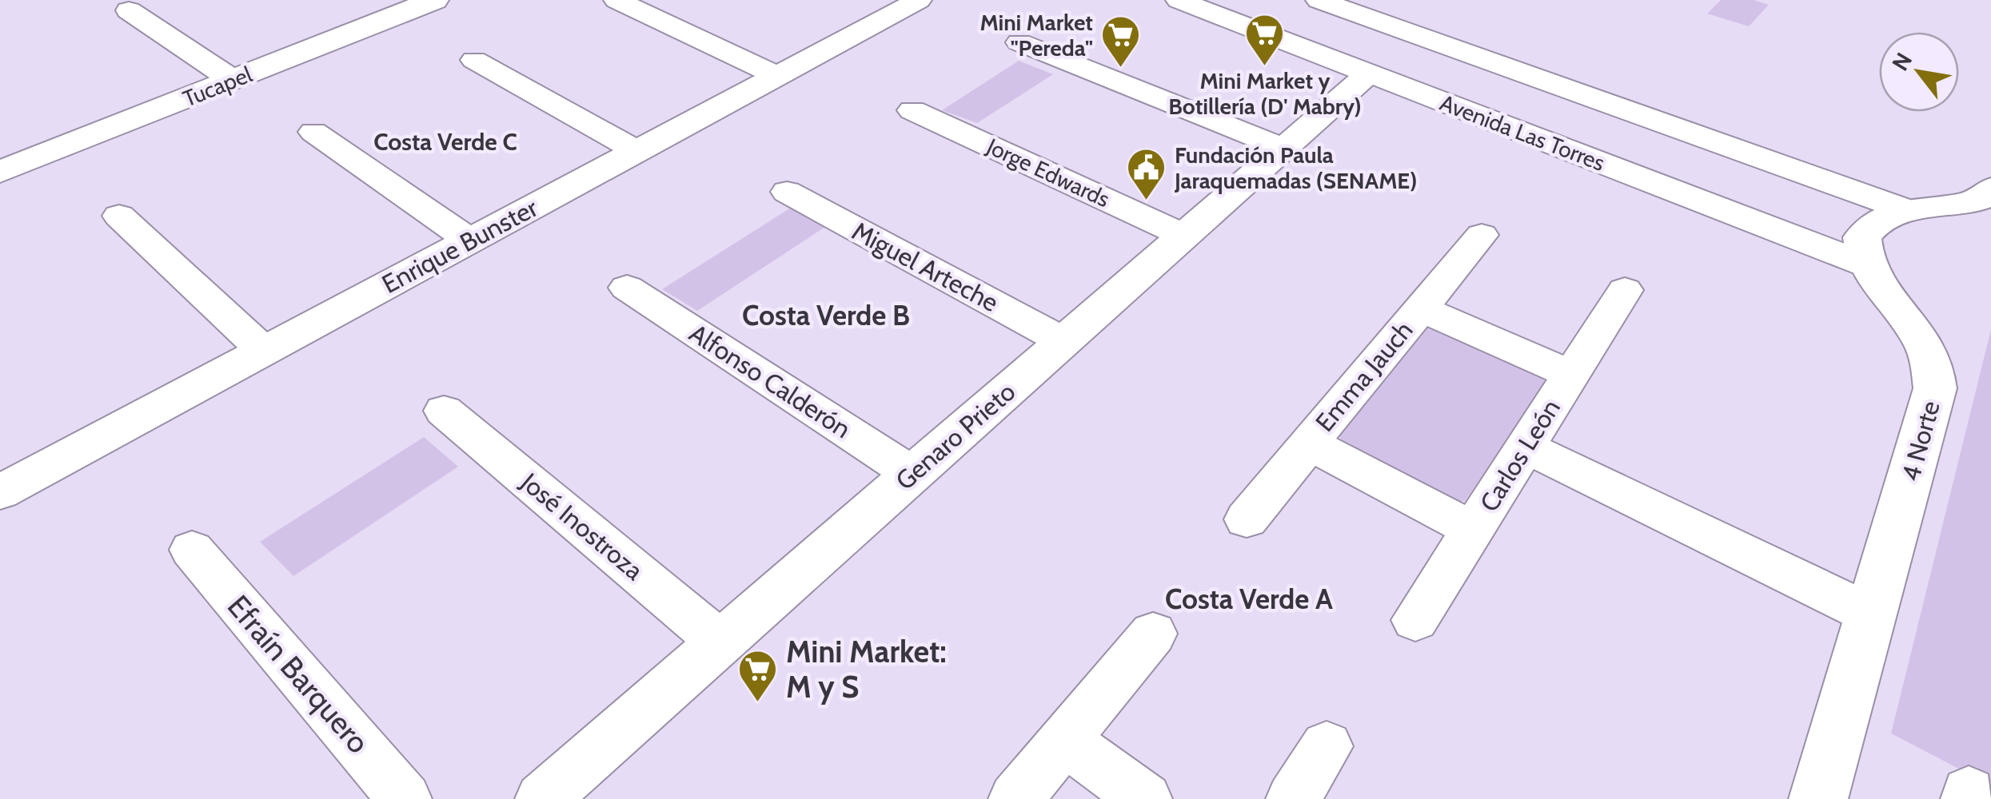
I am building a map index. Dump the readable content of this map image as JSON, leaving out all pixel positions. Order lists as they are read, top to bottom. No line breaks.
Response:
{"streets":{"street":["Tucapel","Avenida Las Torres","Jorge Edwards","Enrique Bunster","Miguel Arteche","Emma Jauch","Alfonso Calderón","Genaro Prieto","4 Norte","Carlos León","José Inostroza","Efraín Barquero"]},"crossings":[["Avenida Las Torres","Genaro Prieto"],["Avenida Las Torres","4 Norte"],["Jorge Edwards","Genaro Prieto"],["Miguel Arteche","Genaro Prieto"],["Alfonso Calderón","Genaro Prieto"],["Genaro Prieto","José Inostroza"]],"districts":["Costa Verde C","Costa Verde B","Costa Verde A"],"places":{"supermarket":["Mini Market y Botillería (D' Mabry)","Mini Market \"Pereda\"","Mini Market: M y S"],"public building":["Fundación Paula Jaraquemadas (SENAME)"]},"north":"top left"}
